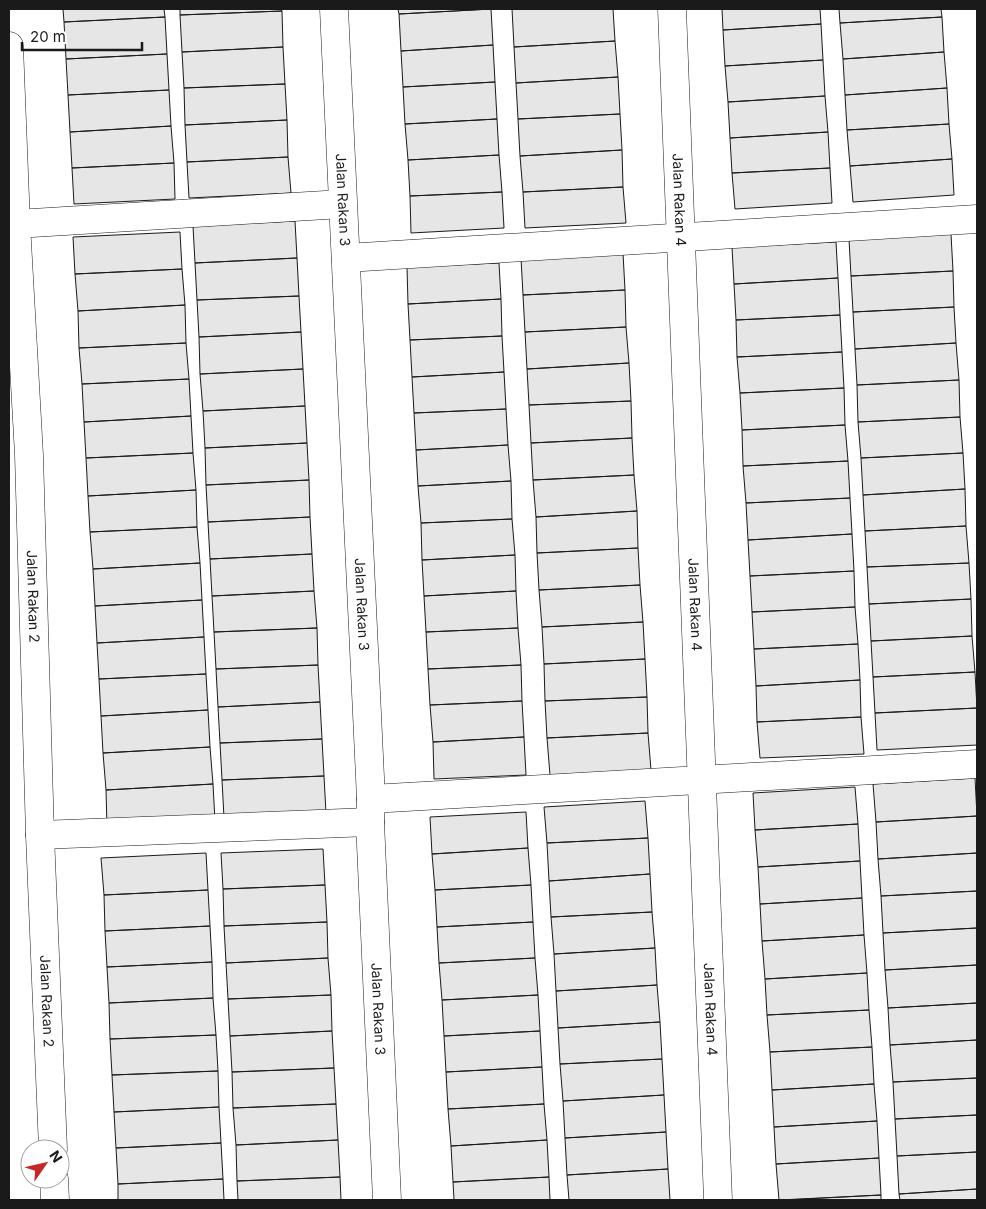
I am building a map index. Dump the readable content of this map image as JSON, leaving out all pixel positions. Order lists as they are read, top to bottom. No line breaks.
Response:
{"streets":{"street":["Jalan Rakan 3","Jalan Rakan 4","Jalan Rakan 2"]},"scale_bar":"20 m","north":"top right"}
